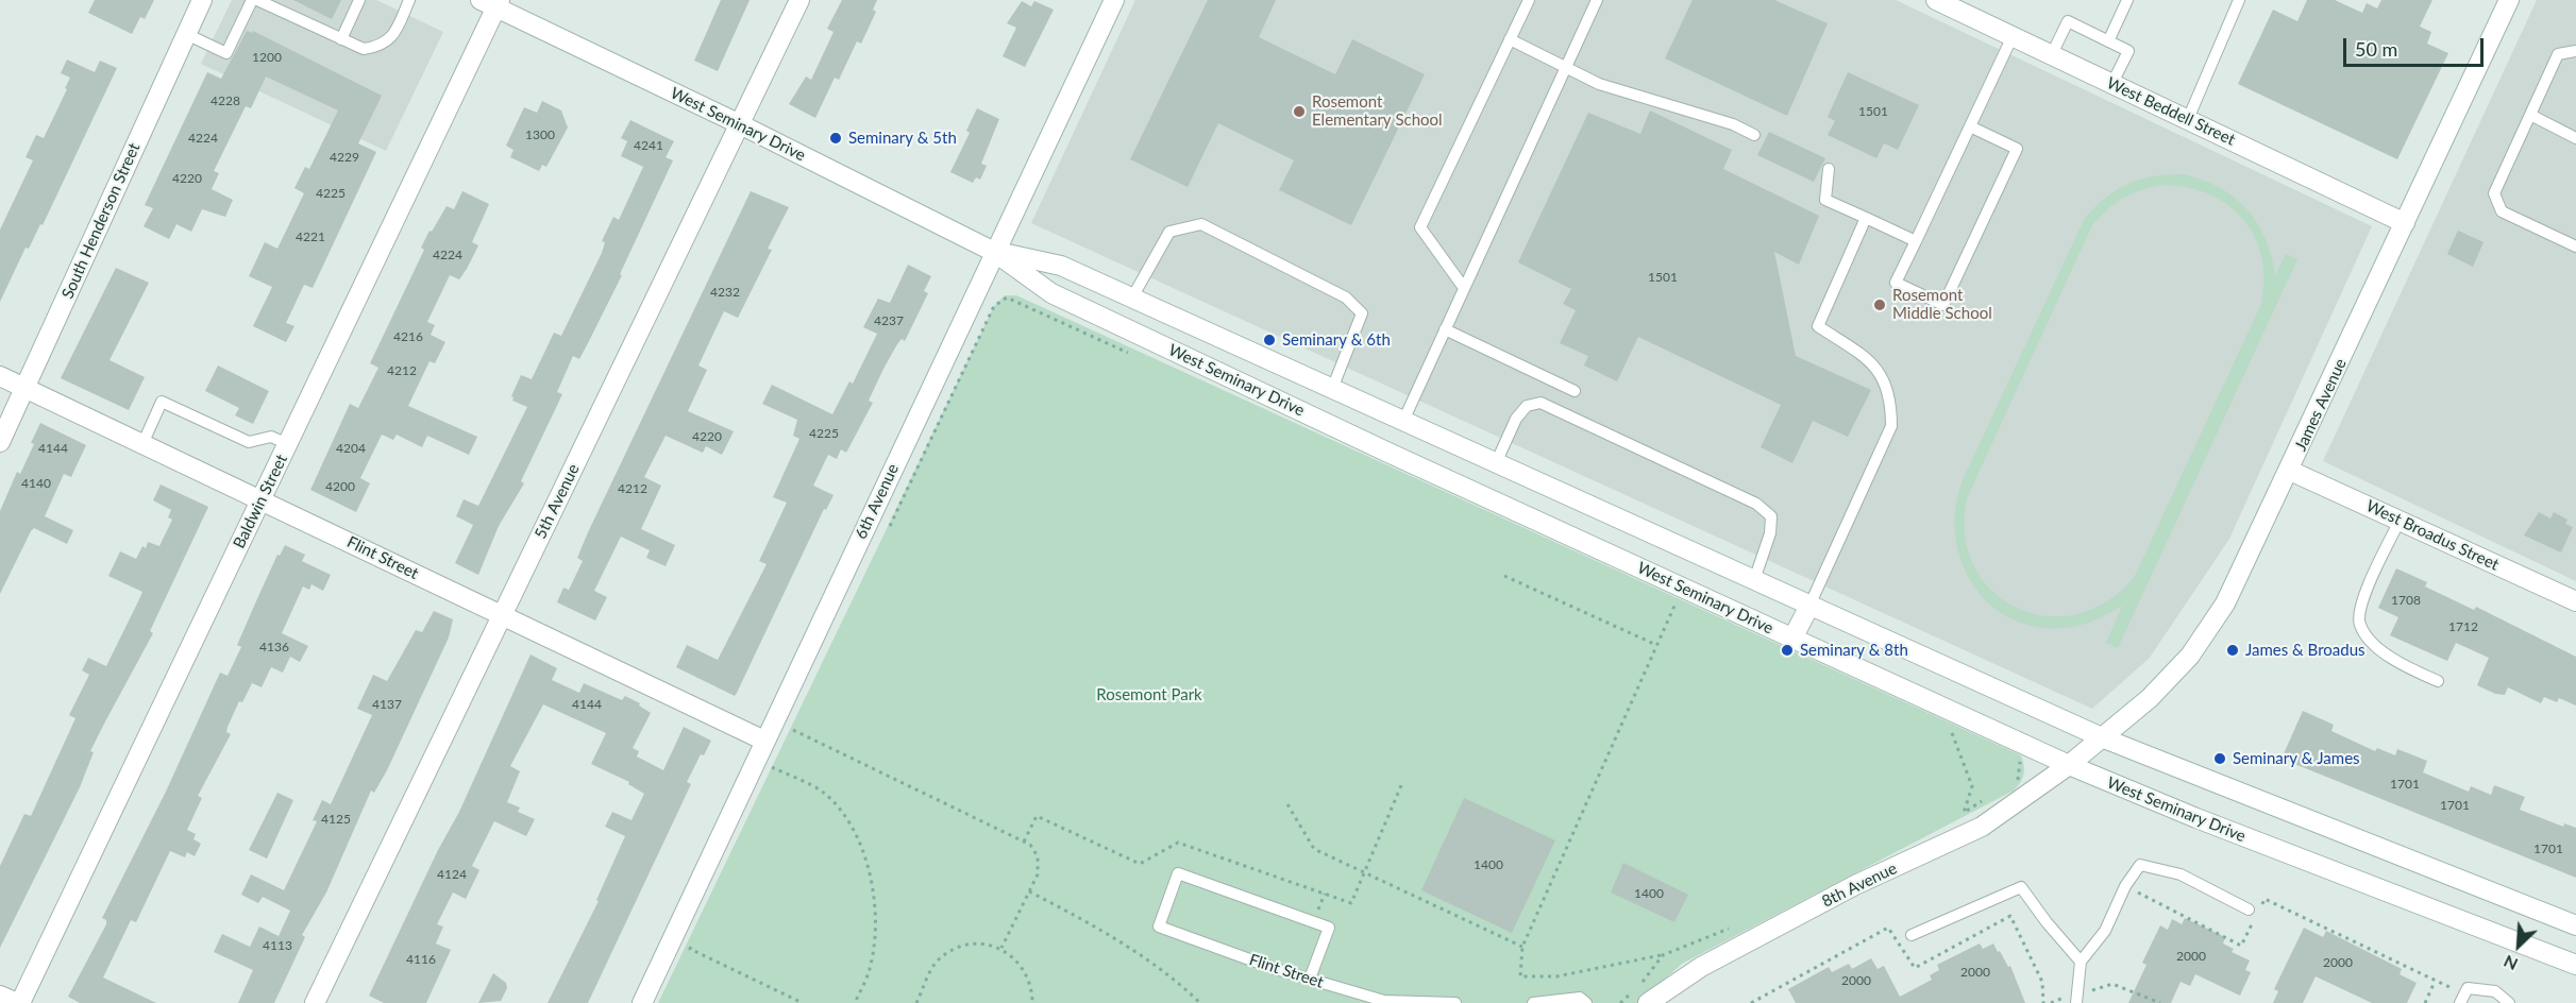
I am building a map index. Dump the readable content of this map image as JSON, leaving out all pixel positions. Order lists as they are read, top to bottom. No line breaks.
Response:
{"streets":{"street":["West Beddell Street","West Seminary Drive","South Henderson Street","James Avenue","Baldwin Street","5th Avenue","6th Avenue","West Broadus Street","Flint Street","8th Avenue"]},"crossings":[["West Beddell Street","James Avenue"],["West Seminary Drive","James Avenue"],["West Seminary Drive","Baldwin Street"],["West Seminary Drive","5th Avenue"],["West Seminary Drive","6th Avenue"],["West Seminary Drive","8th Avenue"],["South Henderson Street","Flint Street"],["James Avenue","West Broadus Street"],["James Avenue","8th Avenue"],["Baldwin Street","Flint Street"],["5th Avenue","Flint Street"],["6th Avenue","Flint Street"]],"parks":["Rosemont Park"],"places":["Rosemont Elementary School","Seminary & 5th","Rosemont Middle School","Seminary & 6th","Seminary & 8th","James & Broadus","Seminary & James"],"house_numbers":["1200","4228","1501","1300","4224","4241","4229","4220","4225","4221","4224","1501","4232","4237","4216","4212","4225","4220","4144","4204","4140","4200","4212","1708","1712","4136","4137","4144","1701","1701","4125","1701","1400","4124","1400","4113","2000","4116","2000","2000","2000"],"scale_bar":"50 m","north":"bottom left"}
